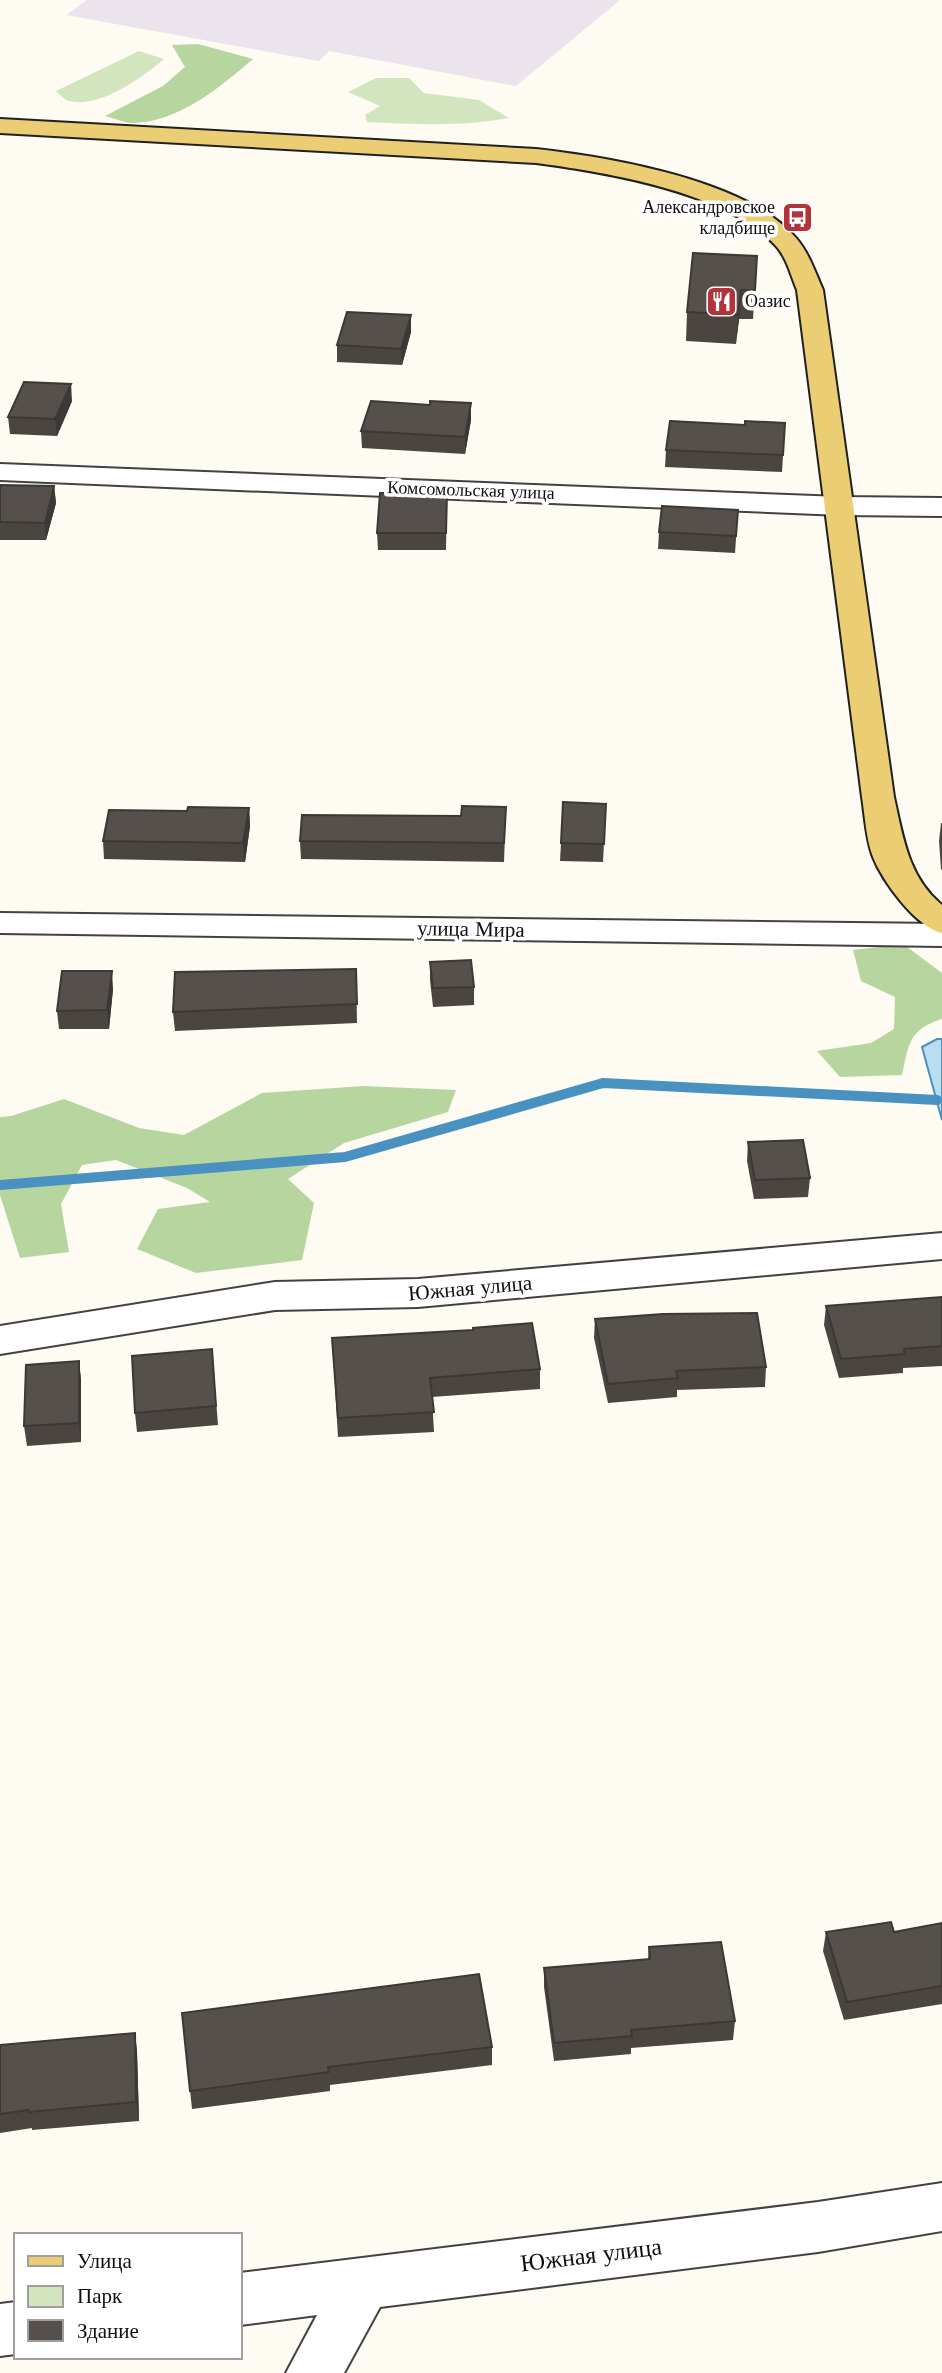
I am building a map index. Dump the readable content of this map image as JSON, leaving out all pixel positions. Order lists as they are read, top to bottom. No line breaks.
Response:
{"streets":{"street":["Комсомольская улица","улица Мира","Южная улица"]},"places":{"bus stop":["Александровское кладбище"],"restaurant":["Оазис"]},"legend":["Улица","Парк","Здание"]}
